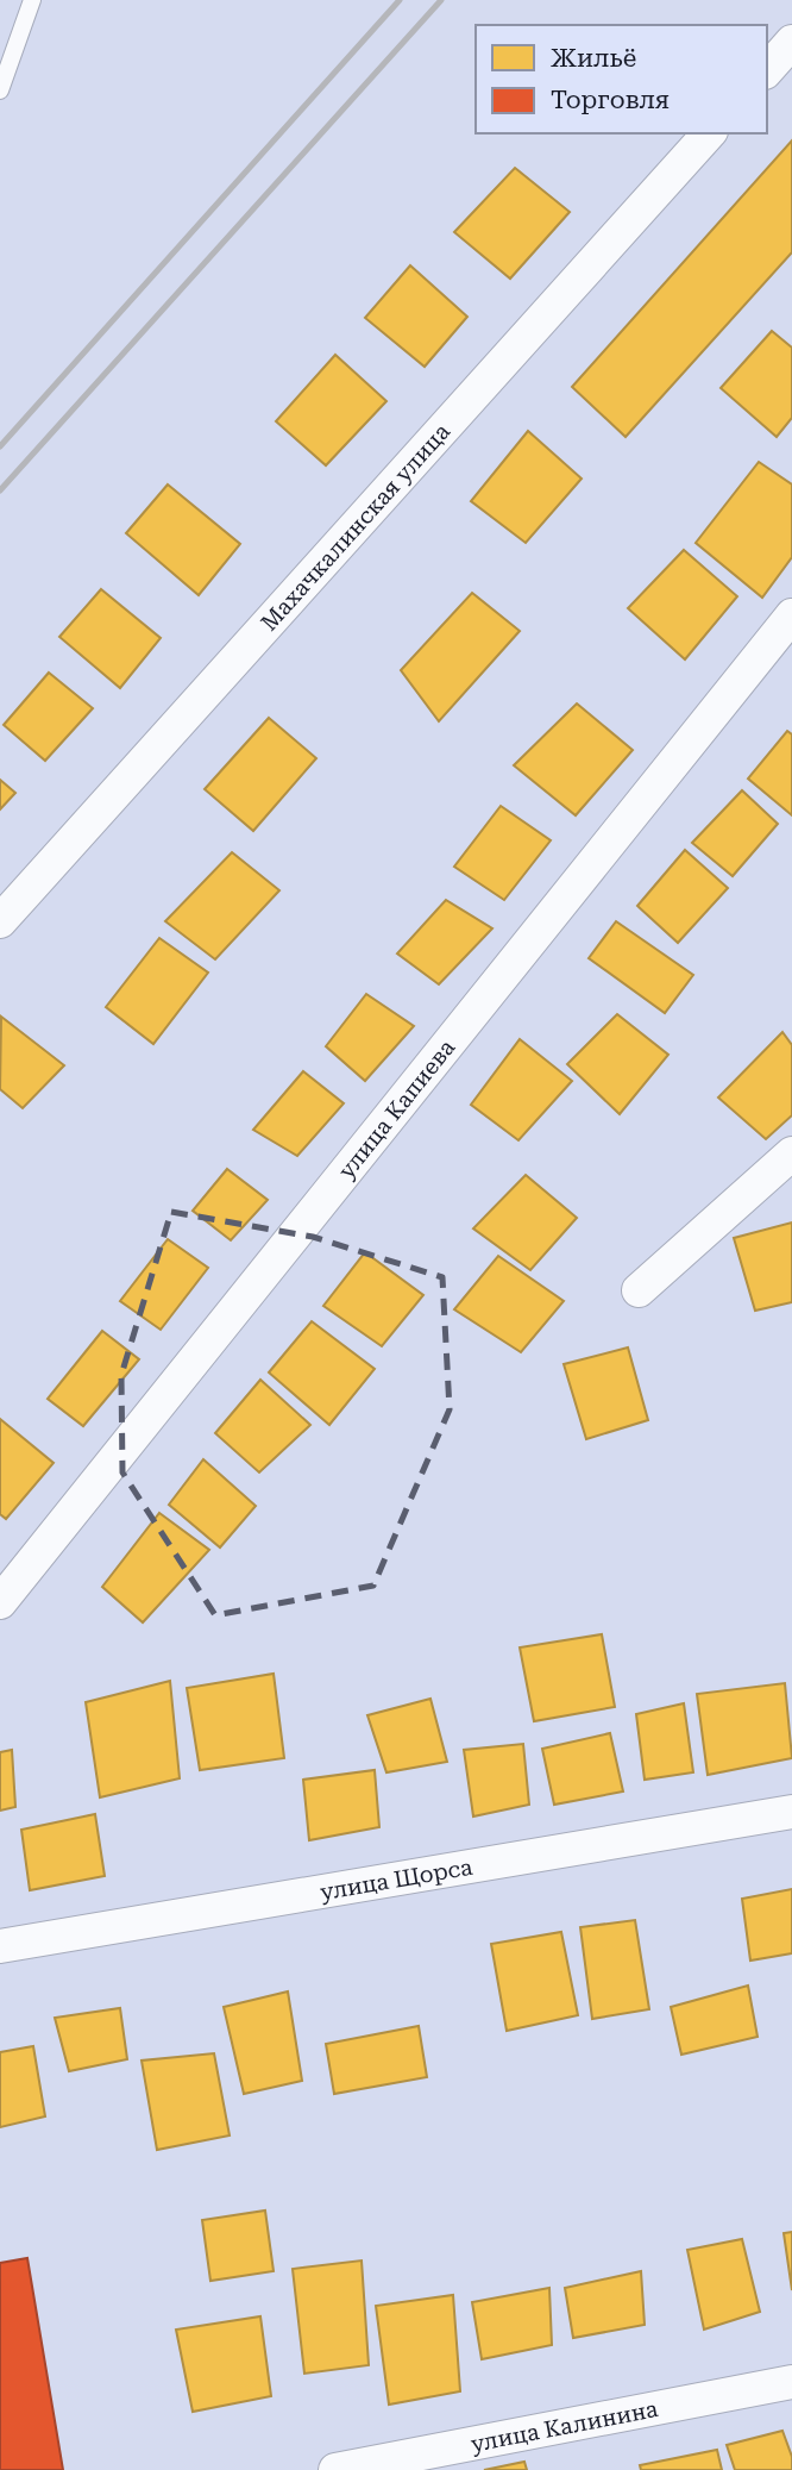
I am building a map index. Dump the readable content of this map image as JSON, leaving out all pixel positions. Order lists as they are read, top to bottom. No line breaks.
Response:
{"streets":{"street":["Махачкалинская улица","улица Капиева","улица Щорса","улица Калинина"]},"legend":["Жильё","Торговля"]}
